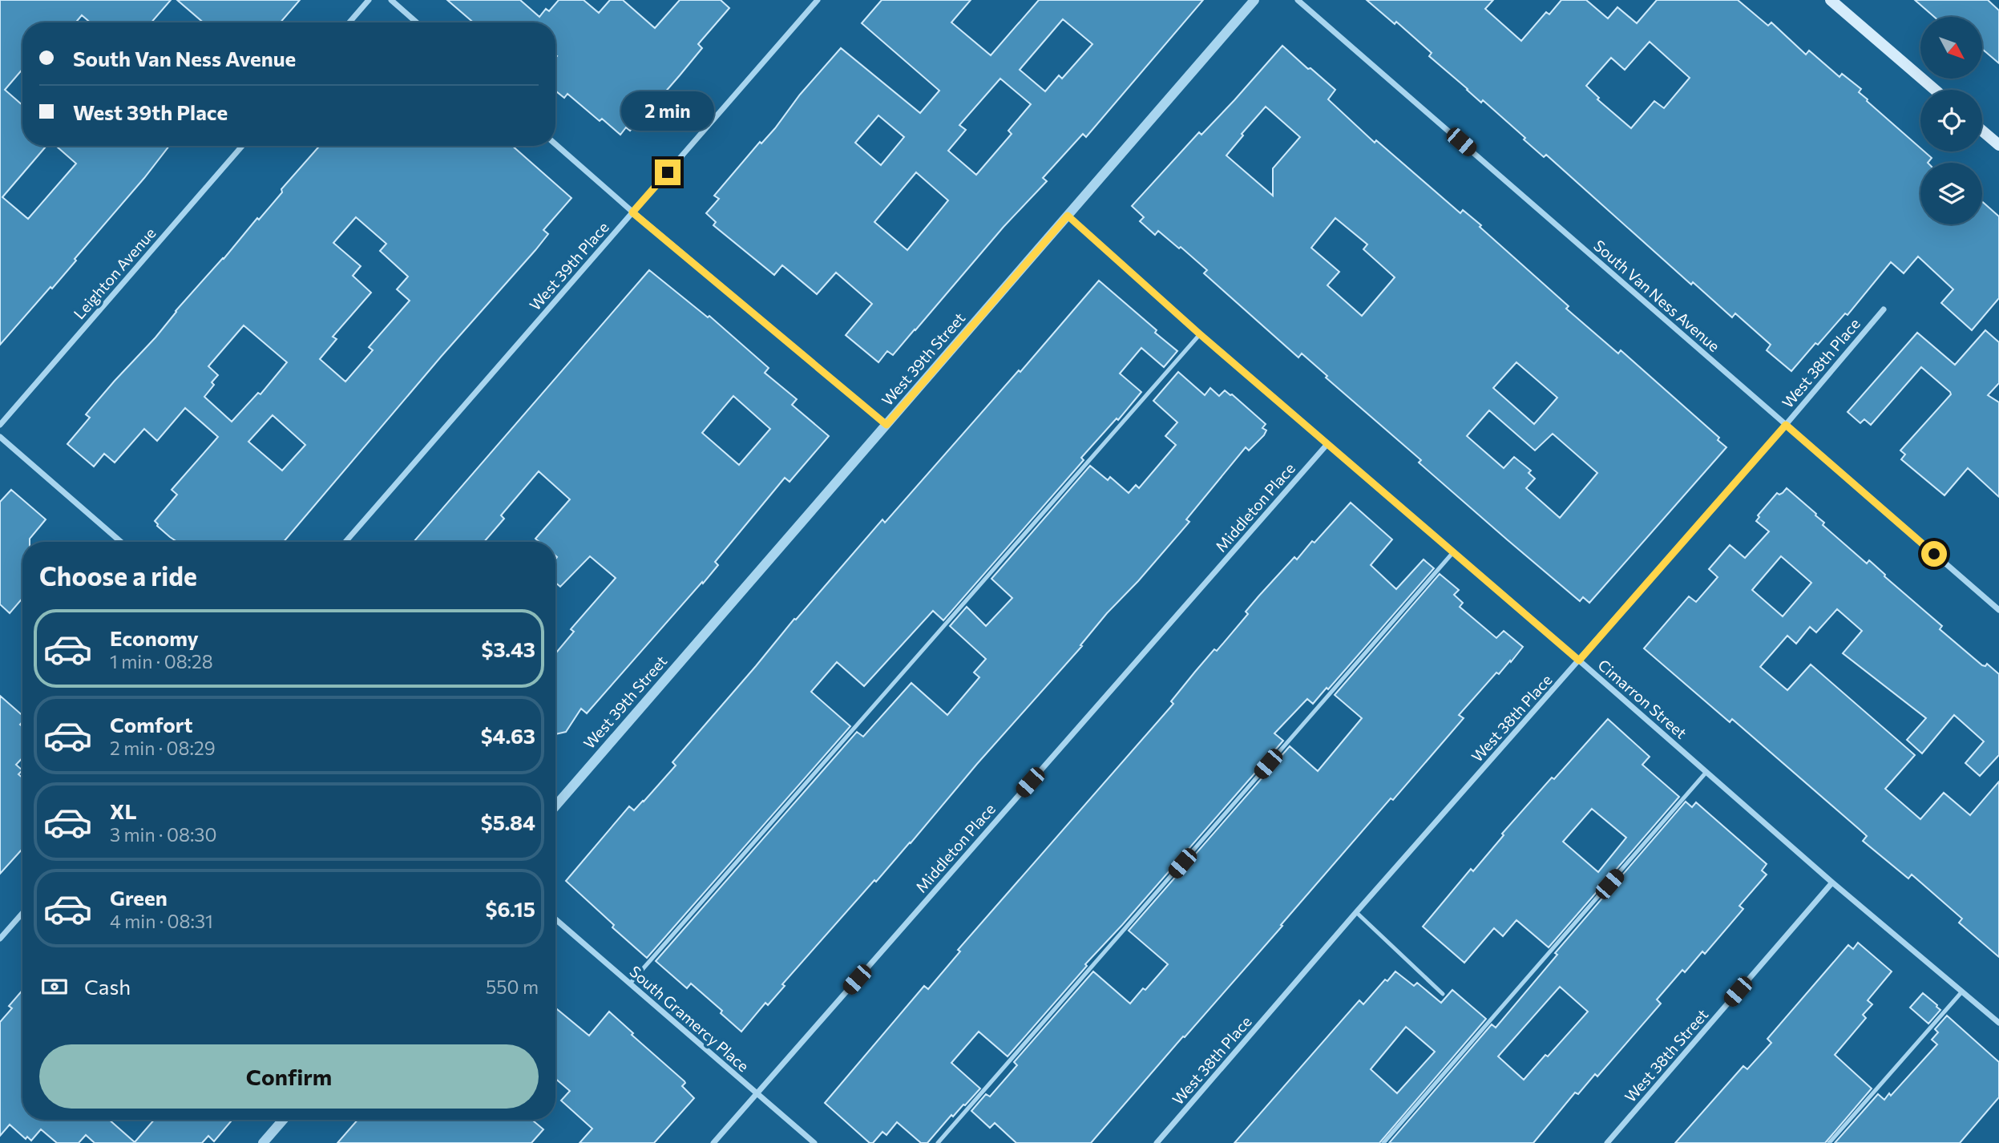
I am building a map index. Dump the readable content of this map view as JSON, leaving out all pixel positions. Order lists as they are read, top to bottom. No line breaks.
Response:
{"streets":{"street":["West 39th Place","Leighton Avenue","South Van Ness Avenue","West 39th Street","West 38th Place","Middleton Place","Cimarron Street","South Gramercy Place","West 38th Street"]},"crossings":[["South Van Ness Avenue","West 38th Place"],["West 39th Street","Cimarron Street"],["West 38th Place","Cimarron Street"],["Middleton Place","Cimarron Street"],["Middleton Place","South Gramercy Place"],["Cimarron Street","West 38th Street"]],"north":"bottom right","page":{"banner":["South Van Ness Avenue","West 39th Place"],"bubble":"2 min","heading":"Choose a ride","list":[{"name":"Economy","note":"1 min · 08:28","value":"$3.43"},{"name":"Comfort","note":"2 min · 08:29","value":"$4.63"},{"name":"XL","note":"3 min · 08:30","value":"$5.84"},{"name":"Green","note":"4 min · 08:31","value":"$6.15"}],"pay":["Cash","550 m"],"buttons":"Confirm"}}
